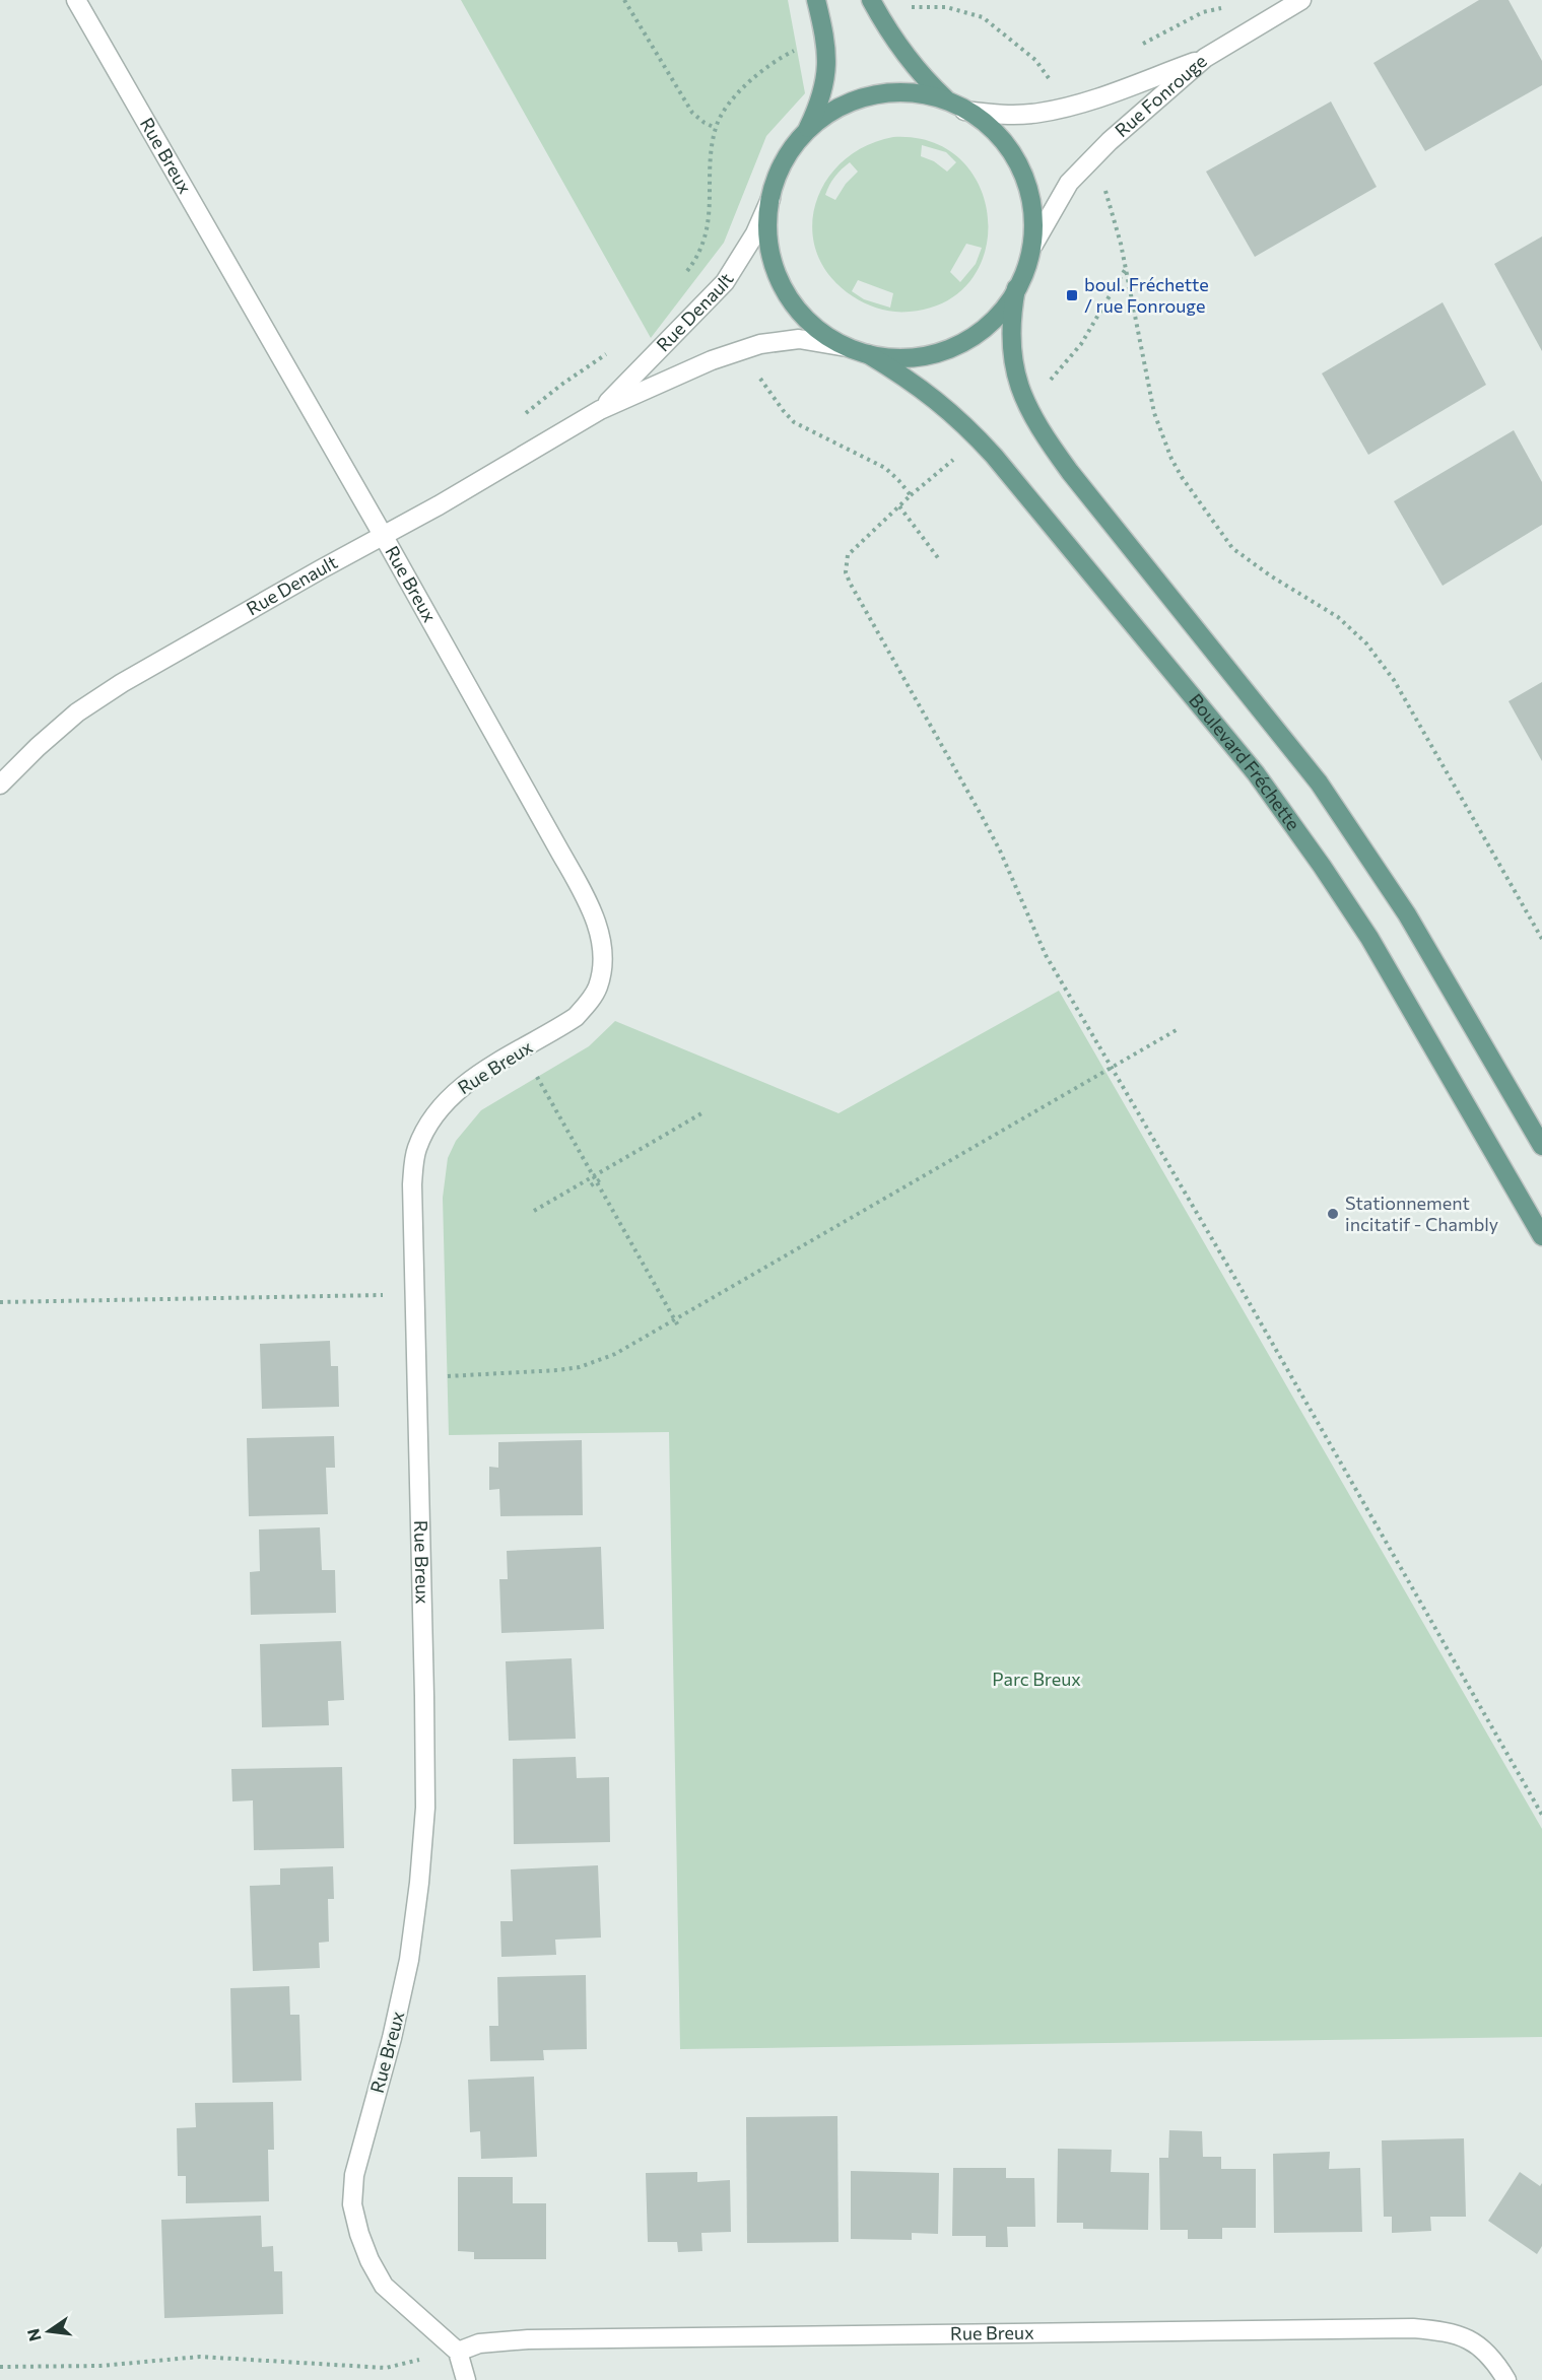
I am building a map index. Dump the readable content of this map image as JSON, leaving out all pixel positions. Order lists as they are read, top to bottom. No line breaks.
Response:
{"streets":{"main road":["Boulevard Fréchette"],"street":["Rue Fonrouge","Rue Breux","Rue Denault"]},"crossings":[["Rue Breux","Rue Denault"]],"parks":["Parc Breux"],"places":{"transit":["boul. Fréchette / rue Fonrouge"],"other":["Stationnement incitatif - Chambly"]},"north":"left"}
